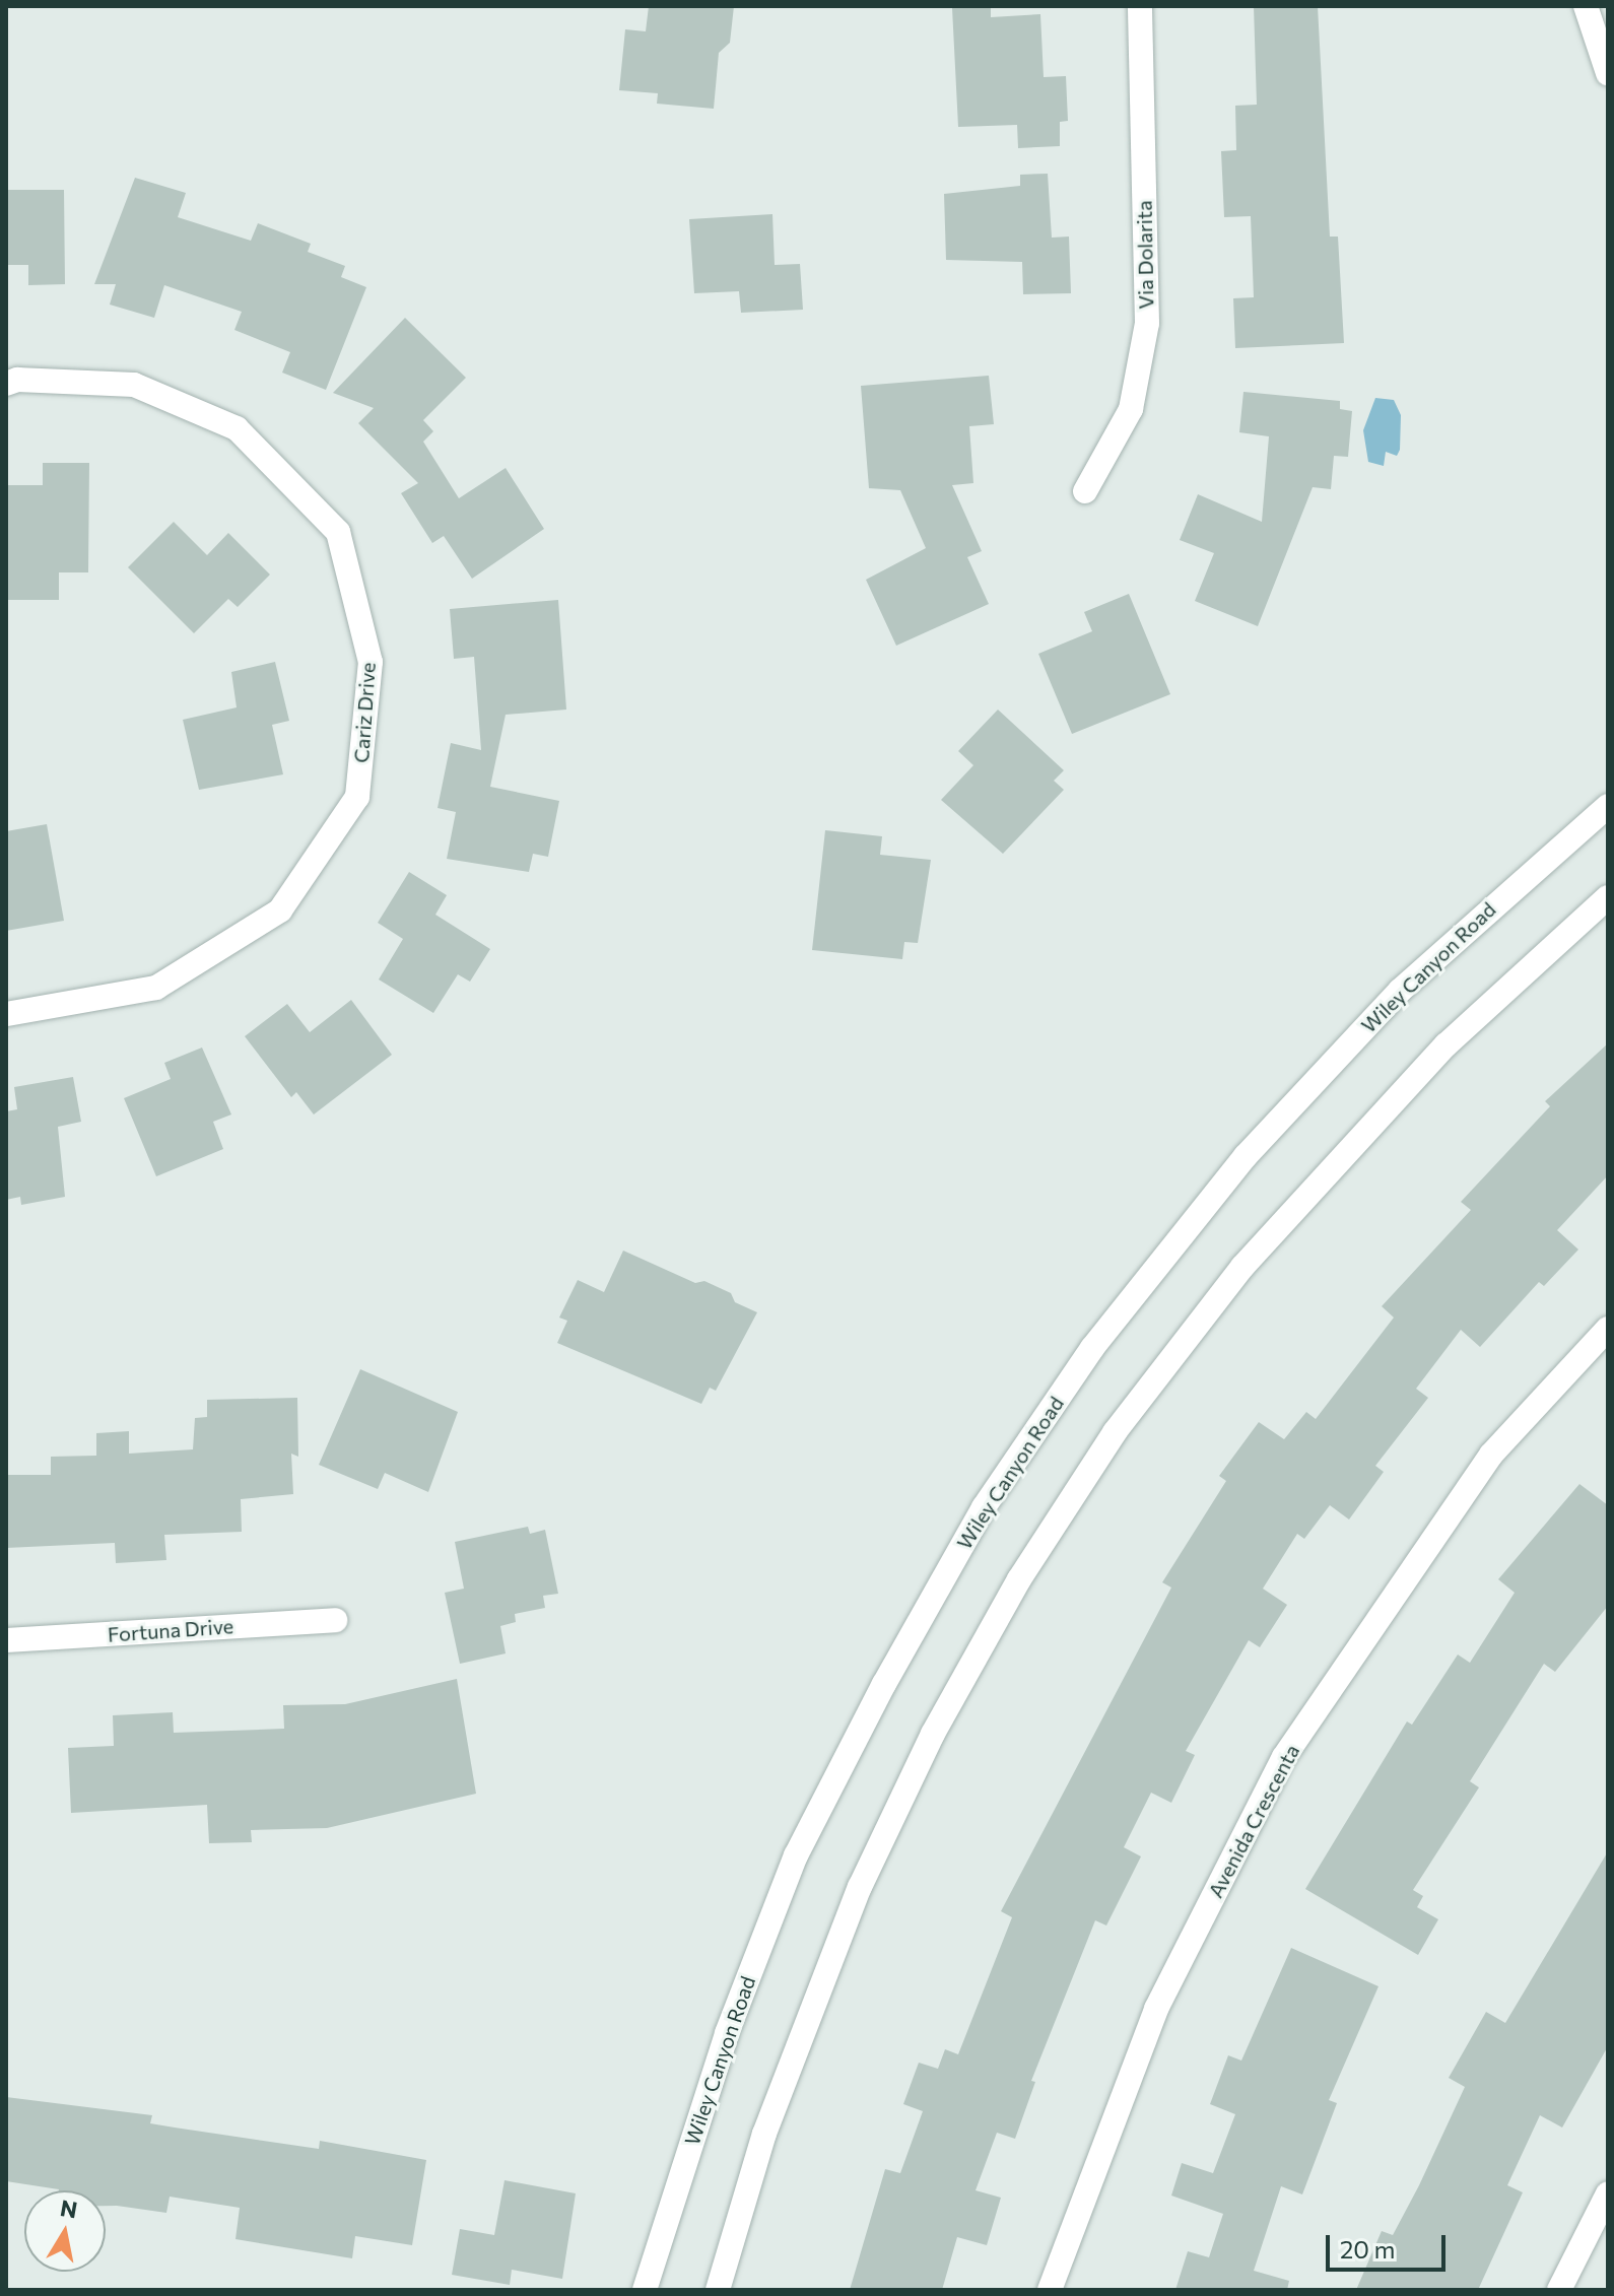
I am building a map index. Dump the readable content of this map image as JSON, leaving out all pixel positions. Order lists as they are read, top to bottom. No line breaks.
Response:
{"streets":{"main road":["Via Dolarita","Cariz Drive","Wiley Canyon Road","Fortuna Drive","Avenida Crescenta"]},"scale_bar":"20 m","north":"top"}
